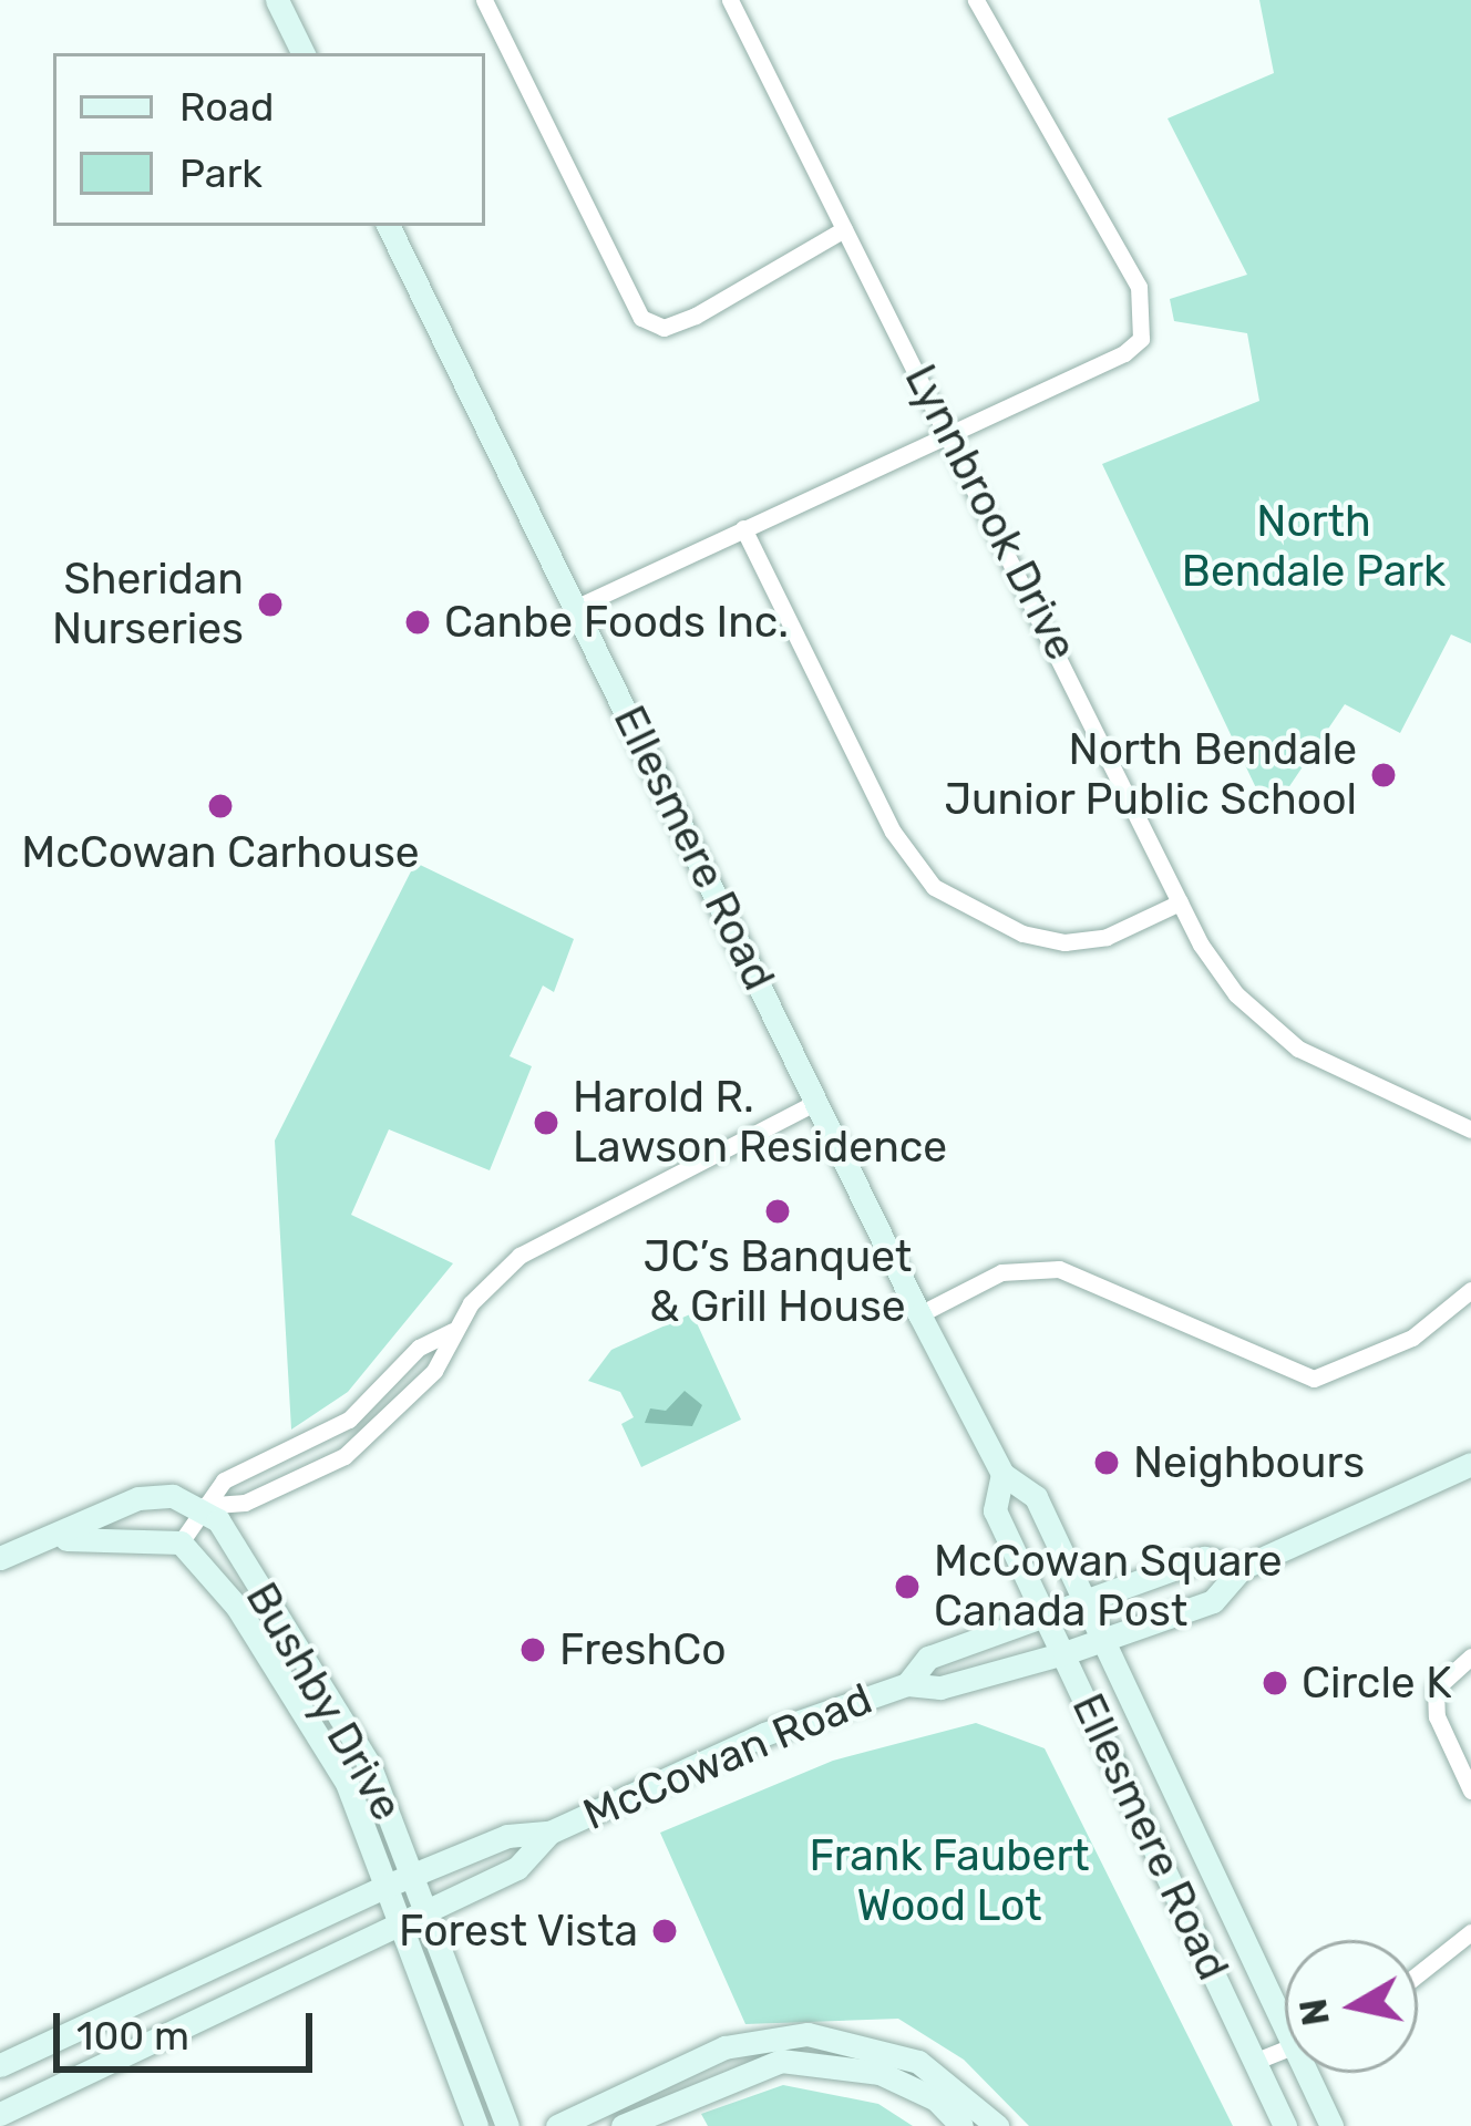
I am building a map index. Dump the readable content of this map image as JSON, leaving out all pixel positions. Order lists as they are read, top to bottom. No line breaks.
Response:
{"streets":{"main road":["Ellesmere Road","Bushby Drive","McCowan Road"],"street":["Lynnbrook Drive"]},"crossings":[["Ellesmere Road","McCowan Road"],["Bushby Drive","McCowan Road"]],"parks":["North Bendale Park","Frank Faubert Wood Lot"],"places":["Sheridan Nurseries","Canbe Foods Inc.","North Bendale Junior Public School","McCowan Carhouse","Harold R. Lawson Residence","JC’s Banquet & Grill House","Neighbours","McCowan Square Canada Post","FreshCo","Circle K","Forest Vista"],"legend":["Road","Park"],"scale_bar":"100 m","north":"left"}
